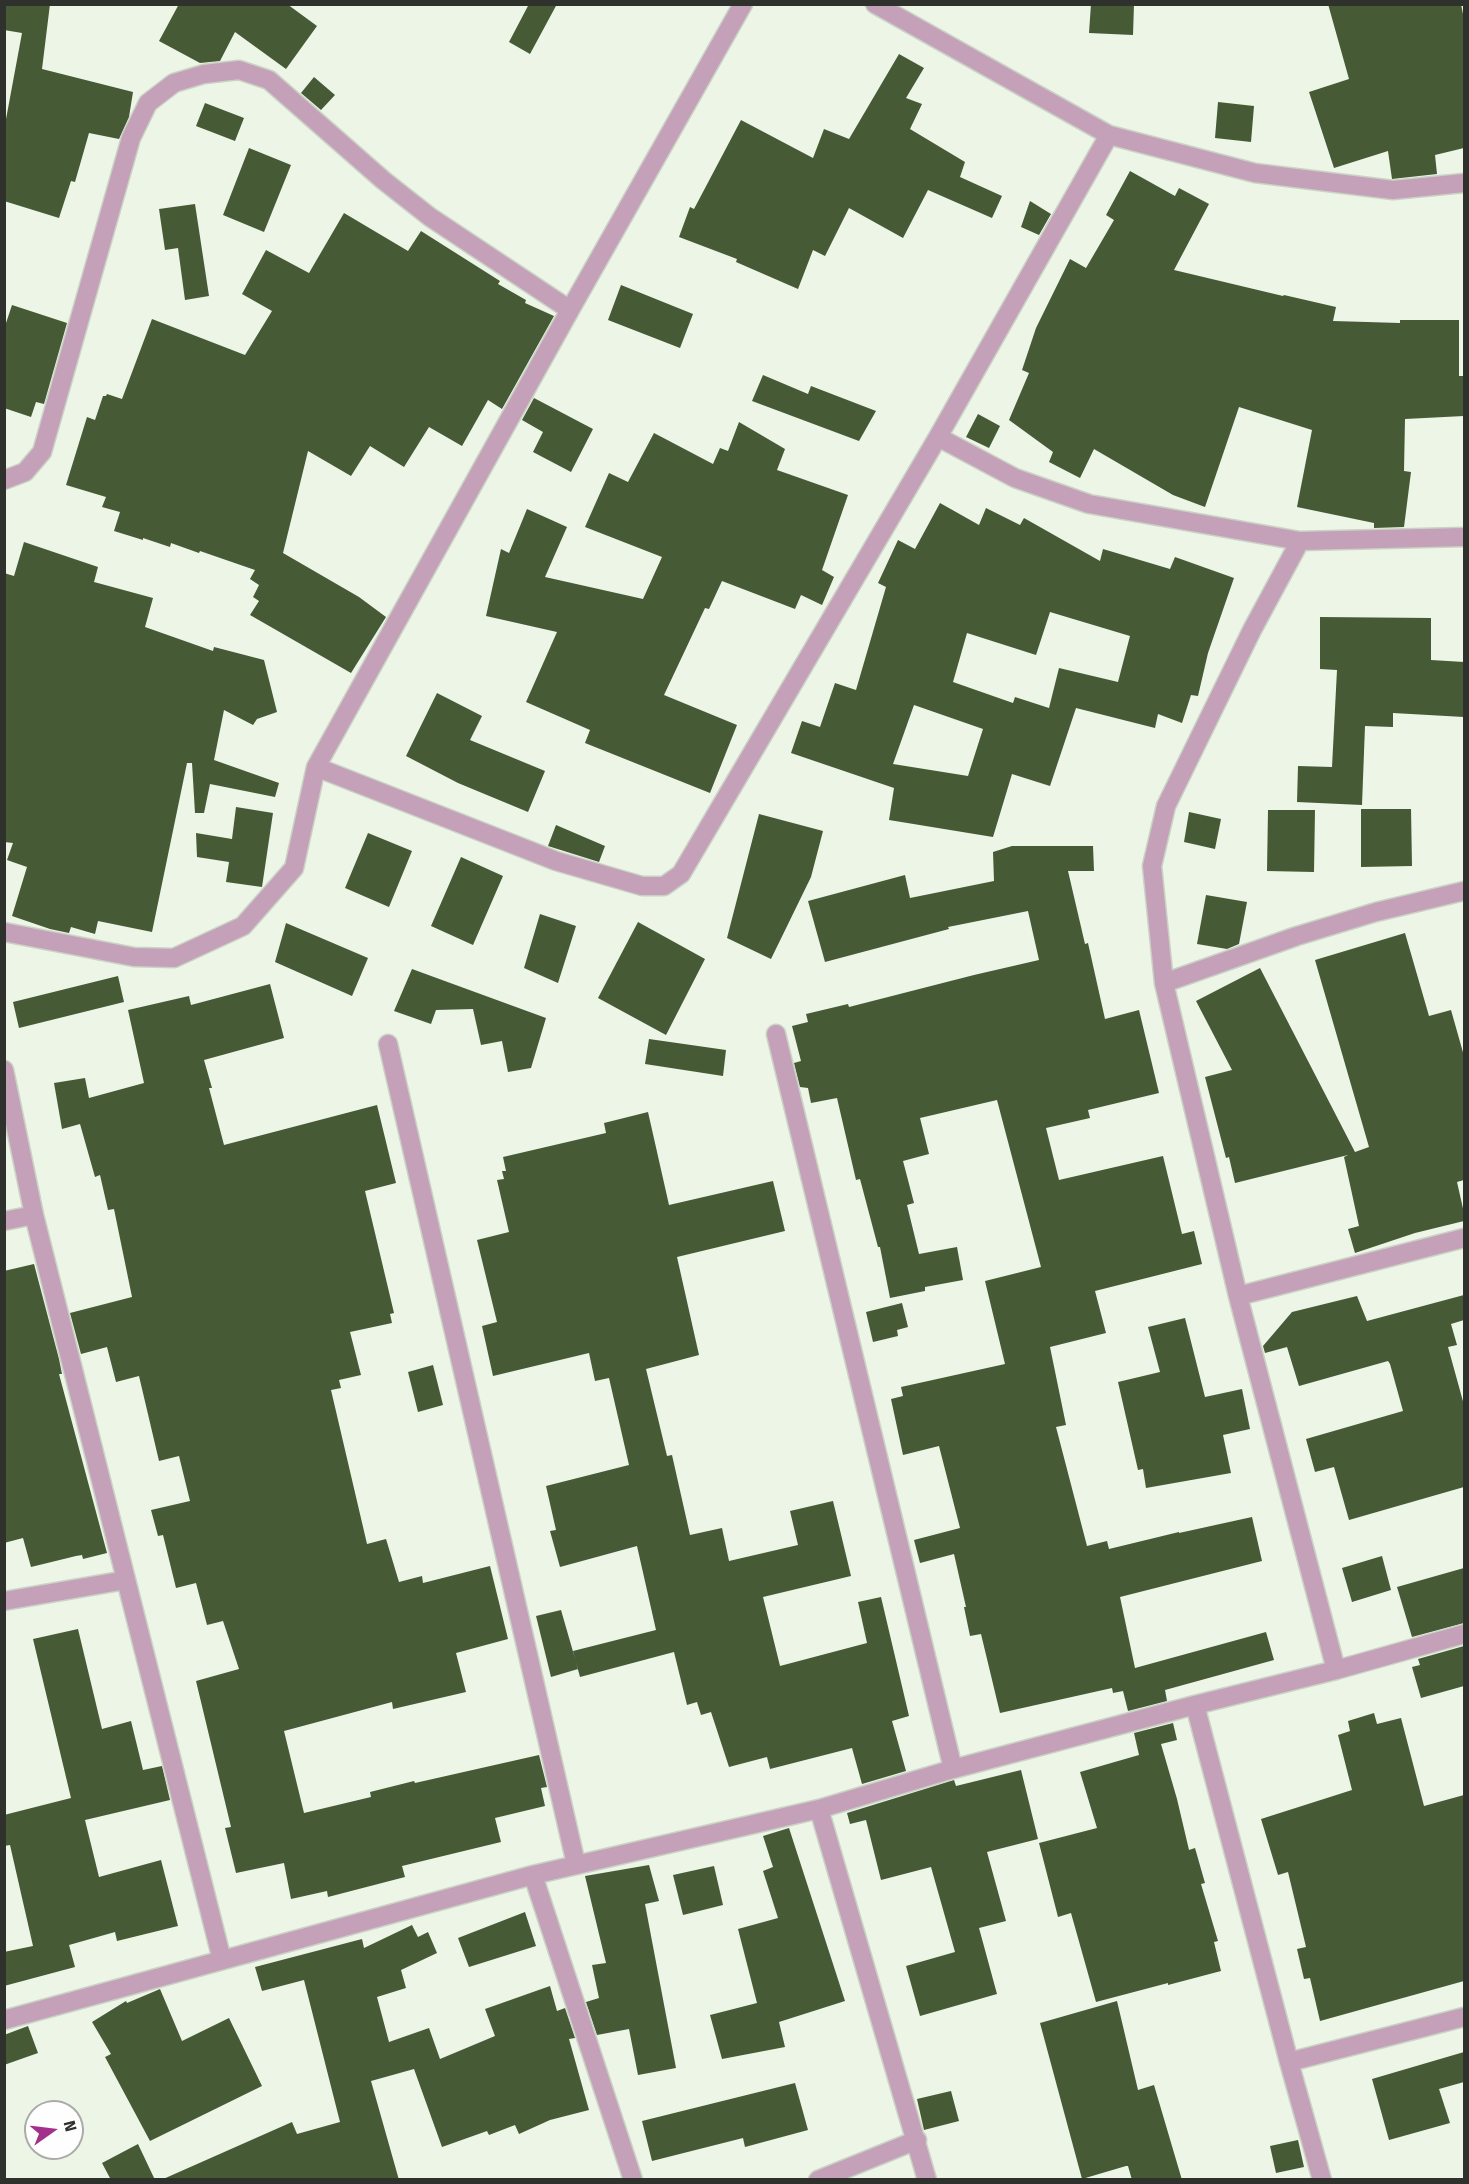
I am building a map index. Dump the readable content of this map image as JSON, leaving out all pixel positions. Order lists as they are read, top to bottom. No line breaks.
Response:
{"north":"right"}
